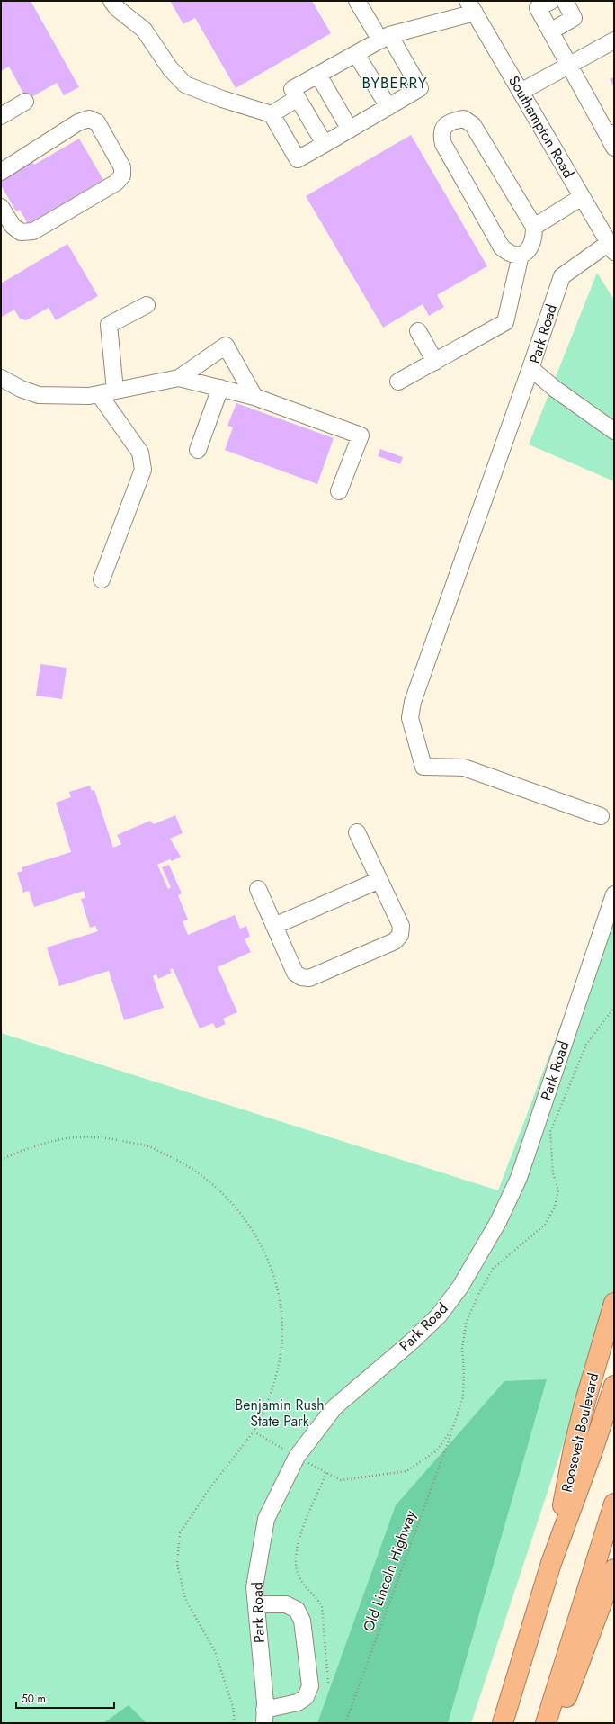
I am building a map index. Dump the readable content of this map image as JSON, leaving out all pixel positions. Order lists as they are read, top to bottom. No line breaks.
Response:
{"streets":{"highway":["Roosevelt Boulevard"],"street":["Southampton Road","Park Road"],"path":["Old Lincoln Highway"]},"crossings":[["Southampton Road","Park Road"]],"districts":["BYBERRY"],"parks":["Benjamin Rush State Park"],"scale_bar":"50 m"}
